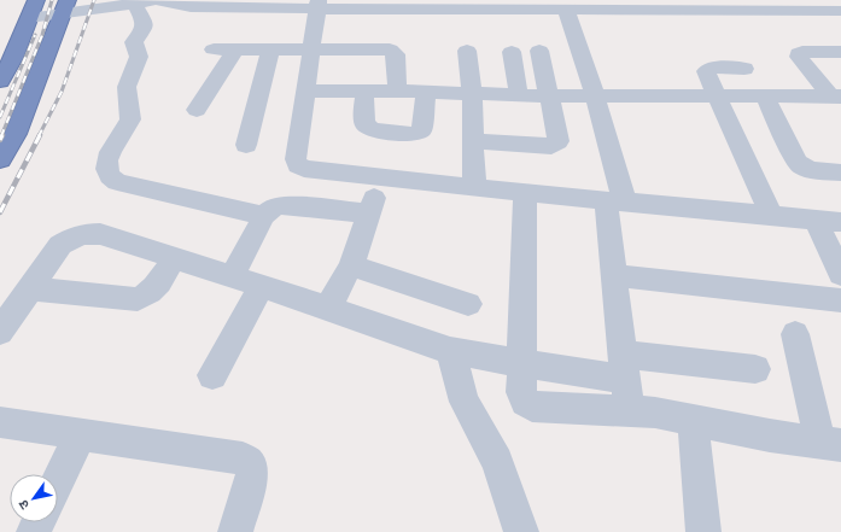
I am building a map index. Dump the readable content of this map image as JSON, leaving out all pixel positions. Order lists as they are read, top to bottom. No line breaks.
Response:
{"north":"bottom left"}
